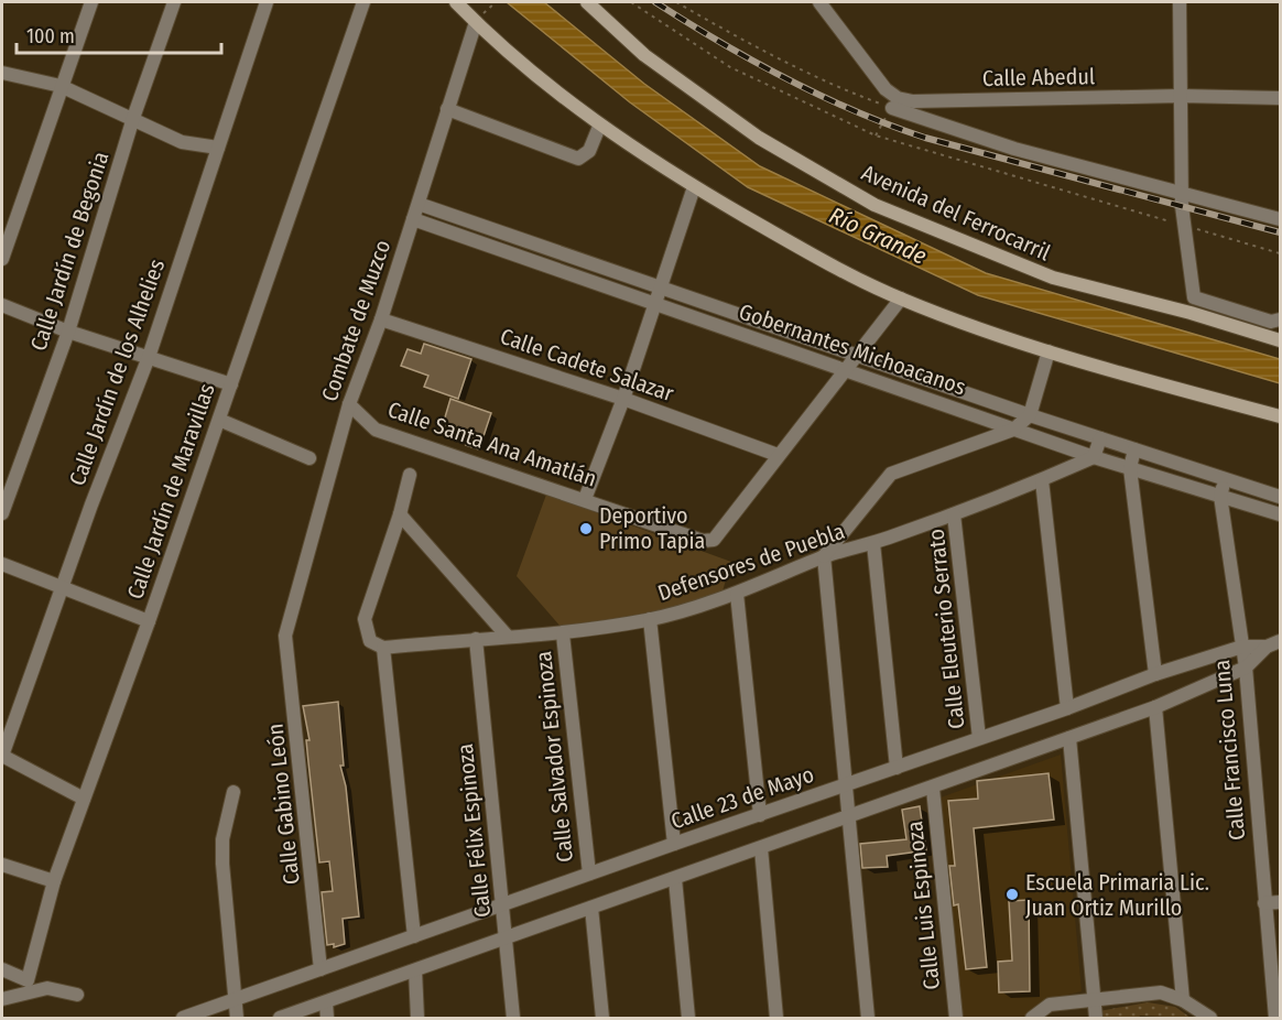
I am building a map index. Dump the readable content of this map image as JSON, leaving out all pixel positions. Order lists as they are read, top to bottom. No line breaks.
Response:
{"streets":{"main road":["Avenida del Ferrocarril"],"street":["Calle Abedul","Calle Jardín de Begonia","Combate de Muzco","Gobernantes Michoacanos","Calle Cadete Salazar","Calle Jardín de los Alhelies","Calle Santa Ana Amatlán","Calle Jardín de Maravillas","Defensores de Puebla","Calle Eleuterio Serrato","Calle Francisco Luna","Calle Salvador Espinoza","Calle 23 de Mayo","Calle Gabino León","Calle Félix Espinoza","Calle Luis Espinoza"]},"crossings":[["Combate de Muzco","Gobernantes Michoacanos"],["Combate de Muzco","Calle Cadete Salazar"],["Combate de Muzco","Calle Santa Ana Amatlán"],["Combate de Muzco","Calle Gabino León"],["Gobernantes Michoacanos","Calle Santa Ana Amatlán"],["Gobernantes Michoacanos","Defensores de Puebla"],["Gobernantes Michoacanos","Calle Francisco Luna"],["Calle Cadete Salazar","Calle Santa Ana Amatlán"],["Defensores de Puebla","Calle Eleuterio Serrato"],["Defensores de Puebla","Calle Salvador Espinoza"],["Defensores de Puebla","Calle Félix Espinoza"],["Calle Eleuterio Serrato","Calle 23 de Mayo"],["Calle Francisco Luna","Calle 23 de Mayo"],["Calle Salvador Espinoza","Calle 23 de Mayo"],["Calle 23 de Mayo","Calle Gabino León"],["Calle 23 de Mayo","Calle Félix Espinoza"],["Calle 23 de Mayo","Calle Luis Espinoza"]],"water":["Río Grande"],"places":["Deportivo Primo Tapia","Escuela Primaria Lic. Juan Ortiz Murillo"],"scale_bar":"100 m"}
